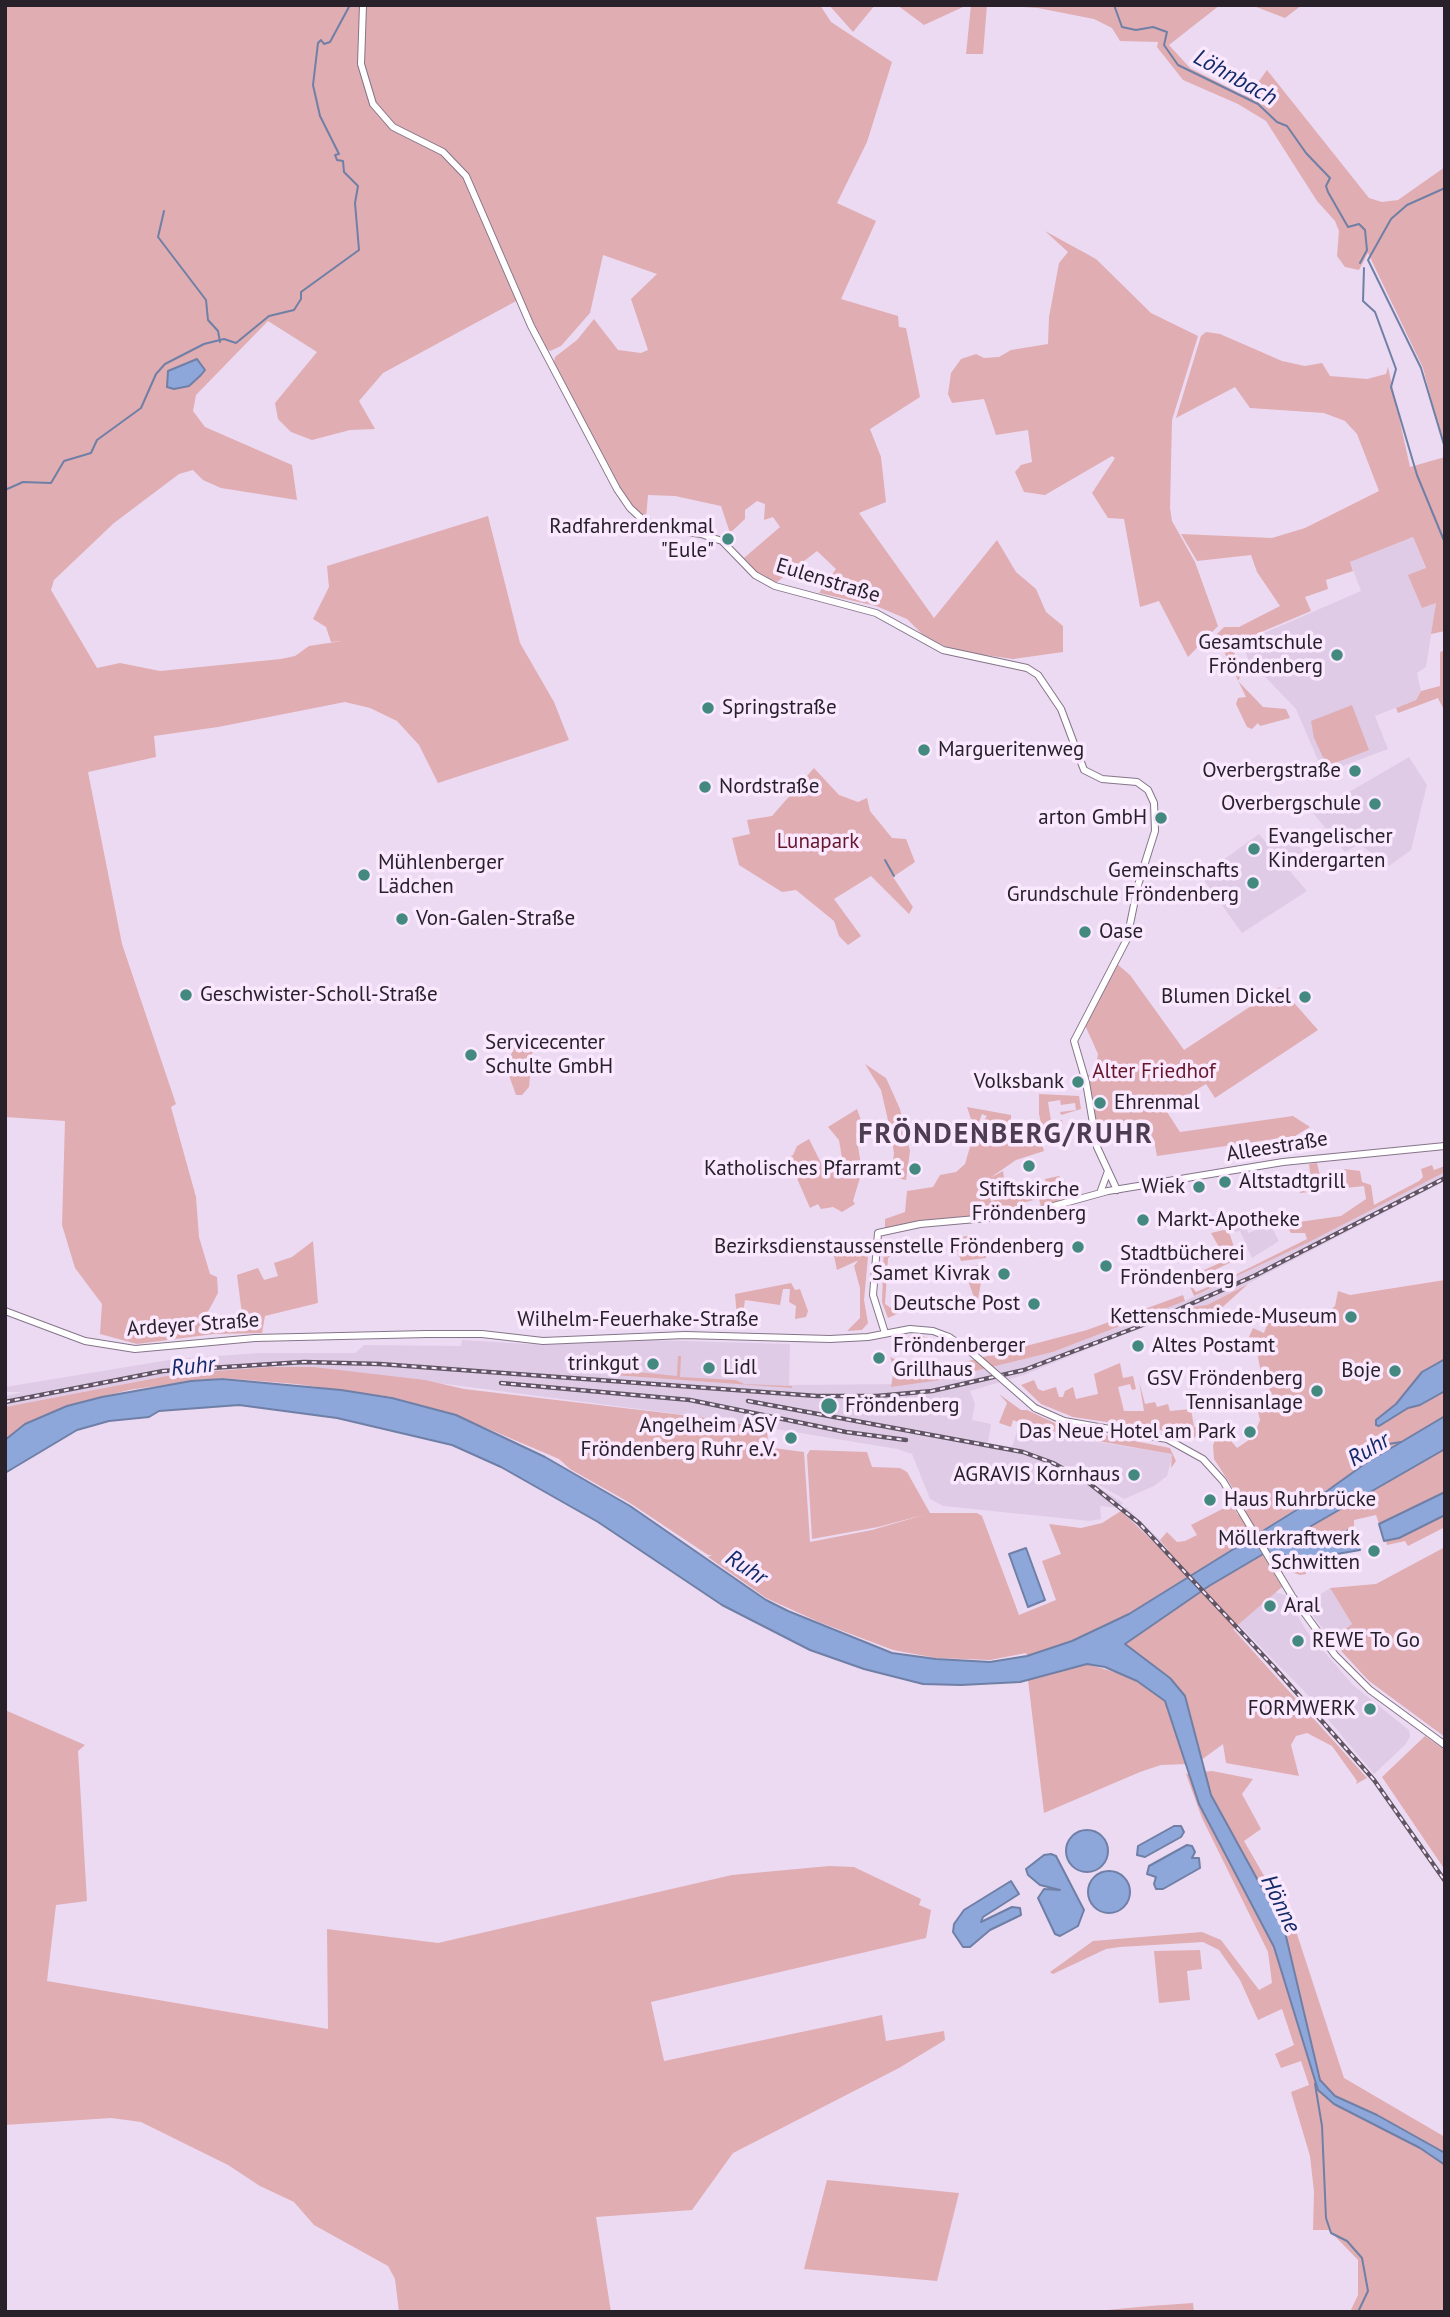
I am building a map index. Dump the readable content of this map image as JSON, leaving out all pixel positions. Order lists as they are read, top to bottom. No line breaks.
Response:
{"streets":{"main road":["Eulenstraße","Alleestraße","Wilhelm-Feuerhake-Straße","Ardeyer Straße"]},"crossings":[["Eulenstraße","Alleestraße"],["Alleestraße","Wilhelm-Feuerhake-Straße"],["Wilhelm-Feuerhake-Straße","Ardeyer Straße"]],"districts":["FRÖNDENBERG/RUHR"],"water":["Löhnbach","Ruhr","Hönne"],"parks":["Lunapark","Alter Friedhof"],"places":["Radfahrerdenkmal \"Eule\"","Gesamtschule Fröndenberg","Springstraße","Margueritenweg","Overbergstraße","Nordstraße","Overbergschule","arton GmbH","Evangelischer Kindergarten","Mühlenberger Lädchen","Gemeinschafts Grundschule Fröndenberg","Von-Galen-Straße","Oase","Geschwister-Scholl-Straße","Blumen Dickel","Servicecenter Schulte GmbH","Volksbank","Ehrenmal","Stiftskirche Fröndenberg","Katholisches Pfarramt","Altstadtgrill","Wiek","Markt-Apotheke","Bezirksdienstaussenstelle Fröndenberg","Stadtbücherei Fröndenberg","Samet Kivrak","Deutsche Post","Kettenschmiede-Museum","Altes Postamt","Fröndenberger Grillhaus","trinkgut","Lidl","Boje","GSV Fröndenberg Tennisanlage","Fröndenberg","Das Neue Hotel am Park","Angelheim ASV Fröndenberg Ruhr e.V.","AGRAVIS Kornhaus","Haus Ruhrbrücke","Möllerkraftwerk Schwitten","Aral","REWE To Go","FORMWERK"]}
